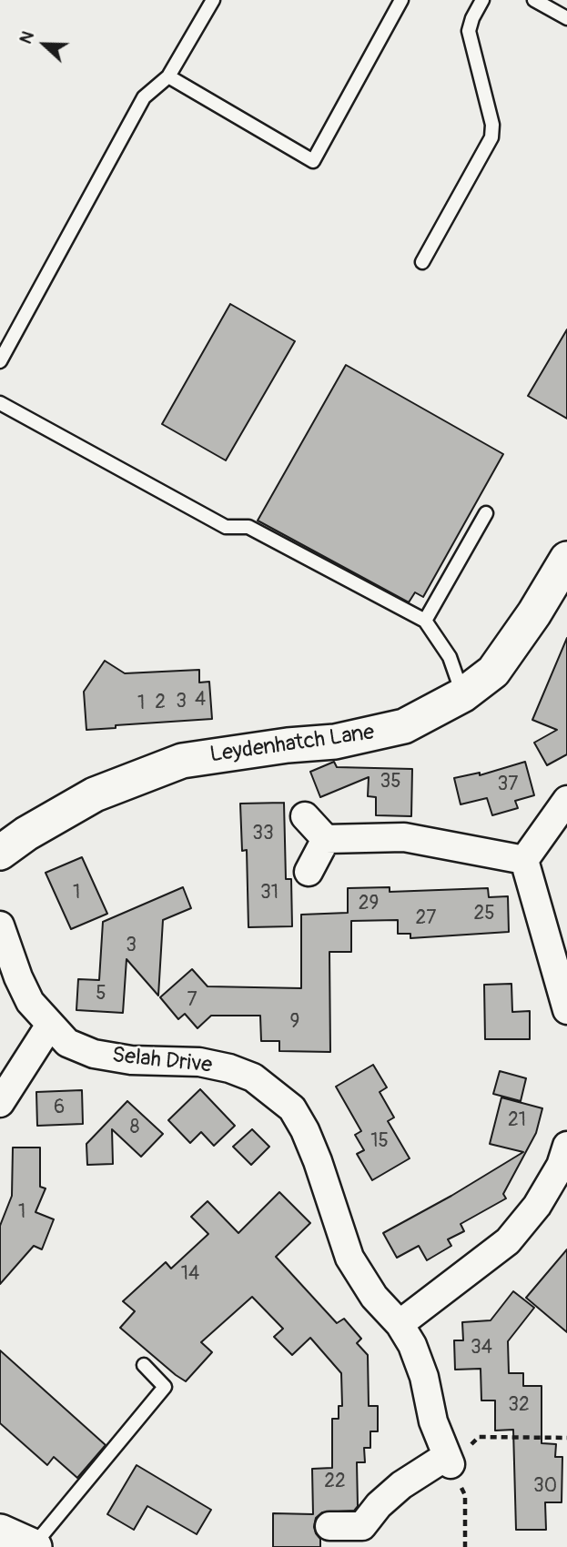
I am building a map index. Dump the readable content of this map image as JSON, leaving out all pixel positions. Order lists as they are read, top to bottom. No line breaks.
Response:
{"streets":{"street":["Leydenhatch Lane","Selah Drive"]},"house_numbers":["4","3","2","1","35","37","33","1","31","29","25","27","3","5","7","9","6","21","8","15","1","14","34","32","22","30"],"north":"left"}
